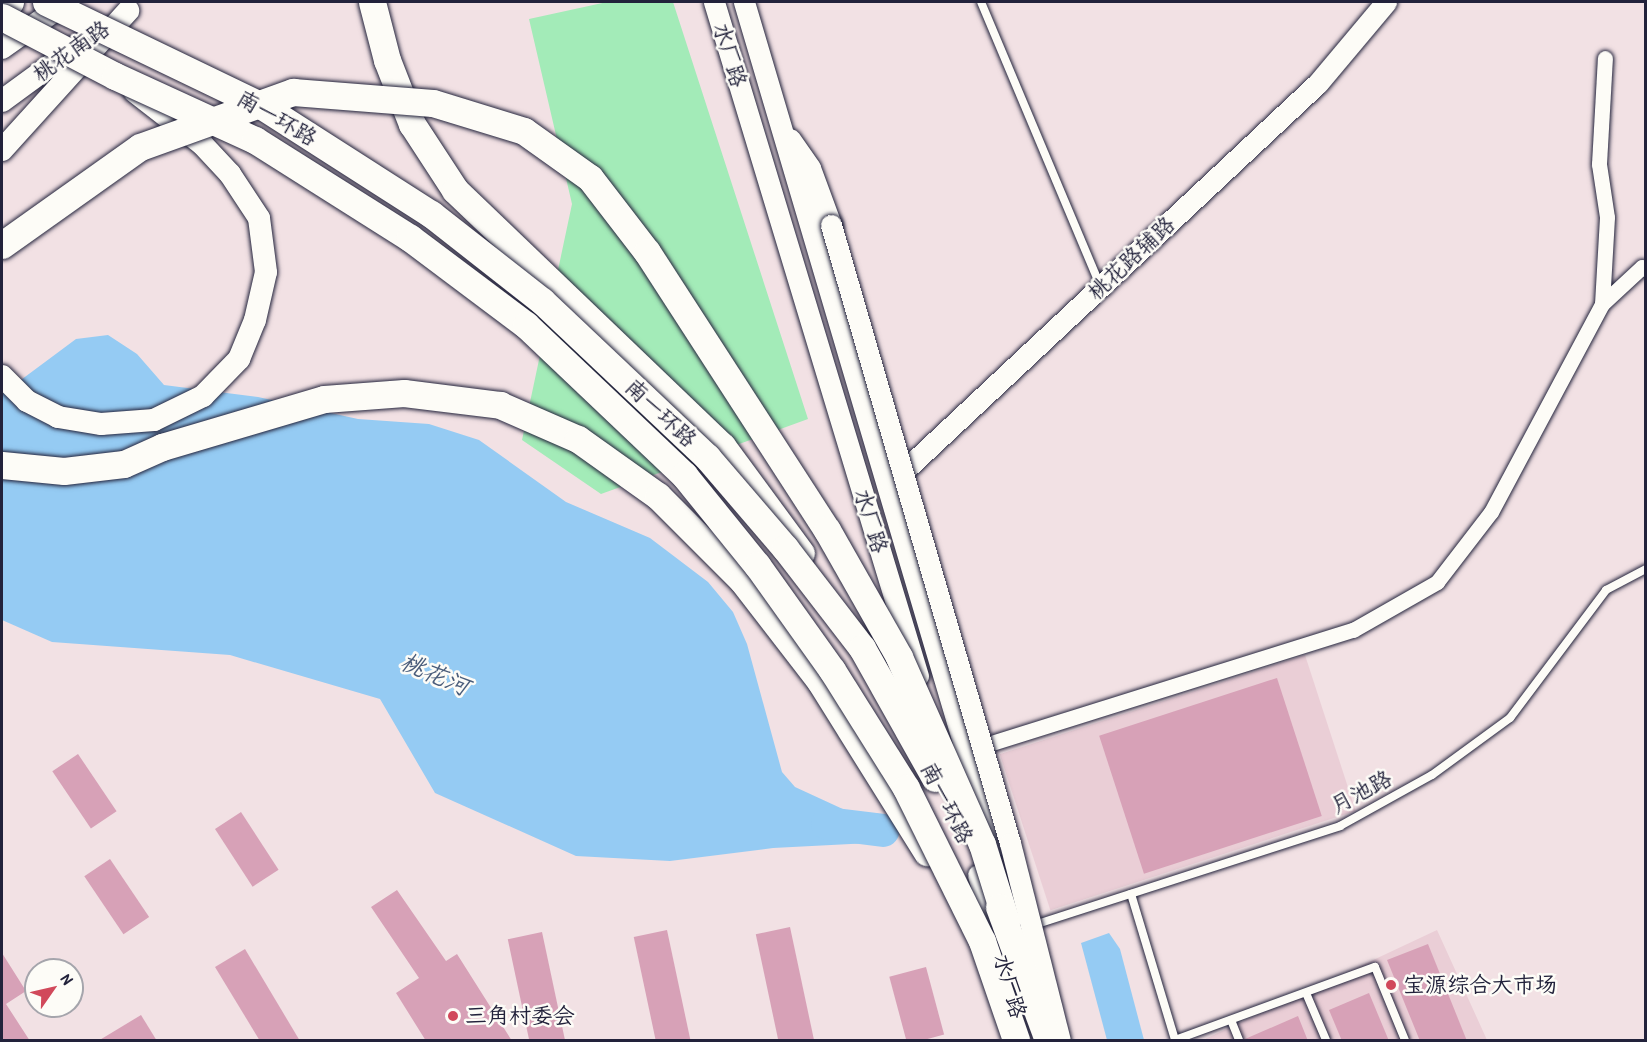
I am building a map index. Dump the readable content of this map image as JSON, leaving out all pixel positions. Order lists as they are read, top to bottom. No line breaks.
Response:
{"streets":{"highway":["南一环路"],"main road":["桃花南路"],"street":["水厂路","桃花路辅路"],"lane":["月池路"]},"crossings":[["桃花南路","南一环路"],["水厂路","南一环路"],["水厂路","桃花路辅路"],["水厂路","月池路"],["南一环路","月池路"]],"water":["桃花河"],"places":["宝源综合大市场","三角村委会"],"north":"top right"}
